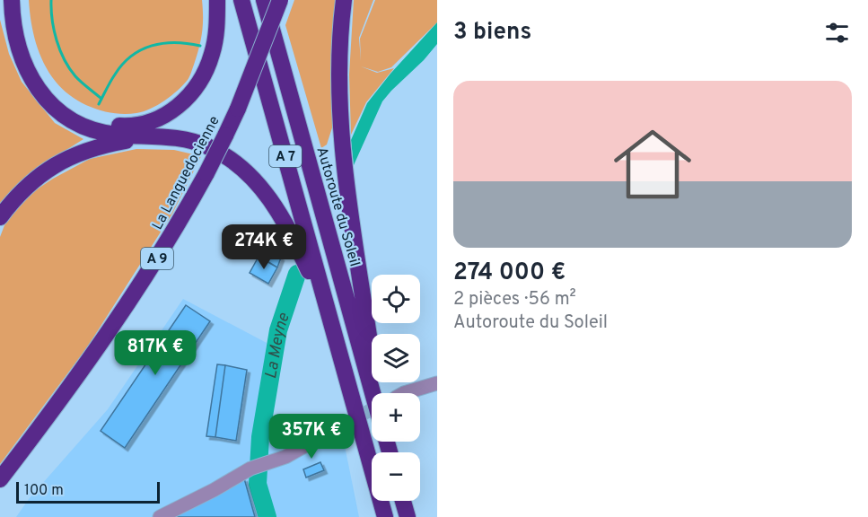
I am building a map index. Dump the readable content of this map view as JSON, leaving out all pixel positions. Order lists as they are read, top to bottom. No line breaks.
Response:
{"streets":{"highway":["A 7","La Languedocienne","Autoroute du Soleil","A 9"]},"water":["La Meyne"],"scale_bar":"100 m","page":{"heading":"3 biens","list":[{"name":"274 000 €","note":"2 pièces · 56 m² · Autoroute du Soleil"}],"price":["274K €","817K €","357K €"],"map_buttons":["+","−"],"scale":"100 m"}}
